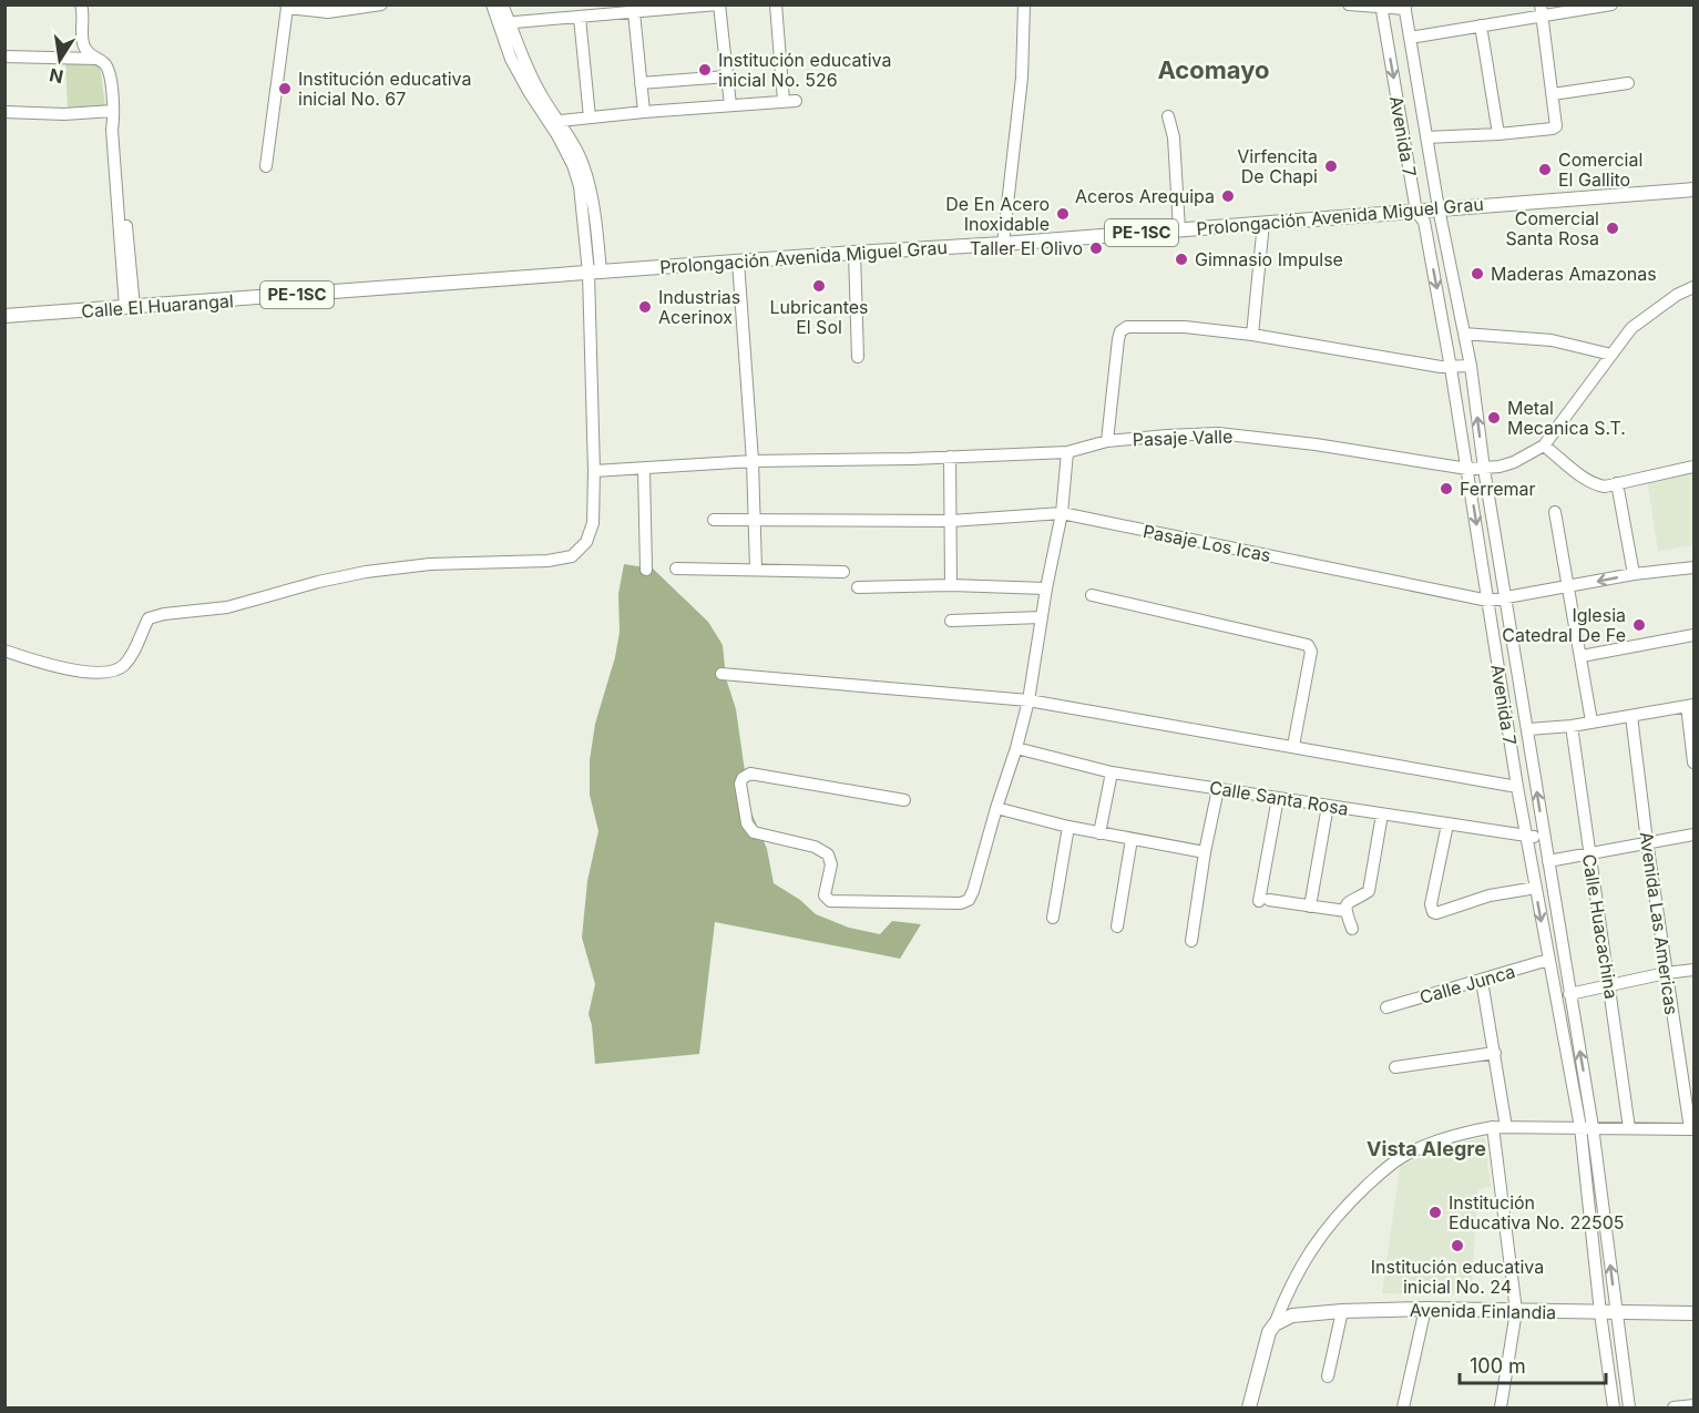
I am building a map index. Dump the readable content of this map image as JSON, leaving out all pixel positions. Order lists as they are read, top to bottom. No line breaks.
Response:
{"streets":{"main road":["Prolongación Avenida Miguel Grau","PE-1SC","Calle El Huarangal","Avenida Finlandia"],"street":["Avenida 7","Pasaje Valle","Pasaje Los Icas","Calle Santa Rosa","Avenida Las Americas","Calle Huacachina","Calle Junca"]},"crossings":[["Avenida 7","Prolongación Avenida Miguel Grau"],["Avenida 7","Pasaje Valle"],["Avenida 7","Pasaje Los Icas"],["Avenida 7","Calle Santa Rosa"],["Avenida 7","Calle Junca"],["Avenida 7","Avenida Finlandia"],["Prolongación Avenida Miguel Grau","Calle El Huarangal"]],"districts":["Acomayo","Vista Alegre"],"places":["Institución educativa inicial No. 526","Institución educativa inicial No. 67","Virfencita De Chapi","Comercial El Gallito","Aceros Arequipa","De En Acero Inoxidable","Comercial Santa Rosa","Taller El Olivo","Gimnasio Impulse","Maderas Amazonas","Lubricantes El Sol","Industrias Acerinox","Metal Mecanica S.T.","Ferremar","Iglesia Catedral De Fe","Institución Educativa No. 22505","Institución educativa inicial No. 24"],"scale_bar":"100 m","north":"bottom"}
